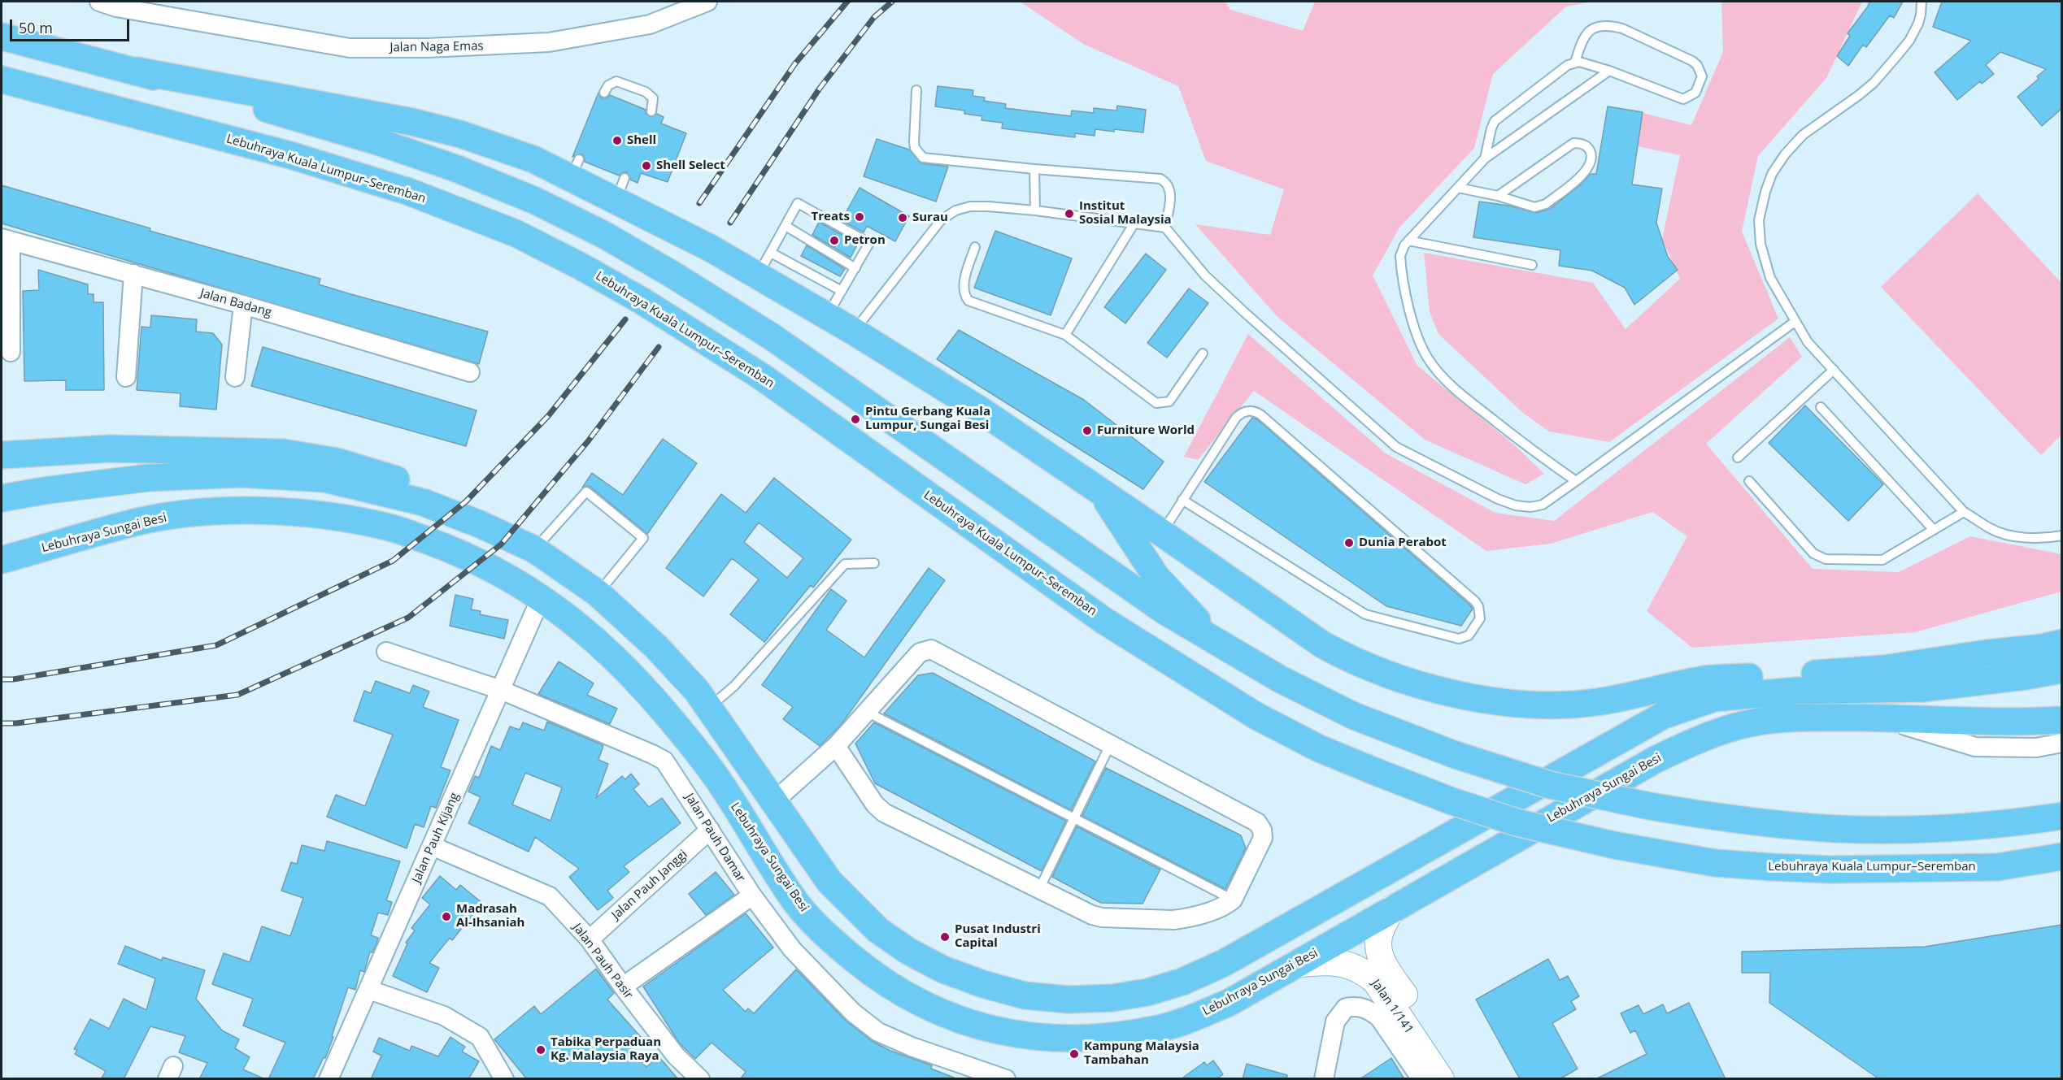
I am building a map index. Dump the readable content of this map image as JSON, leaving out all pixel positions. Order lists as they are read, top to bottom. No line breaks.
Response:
{"streets":{"highway":["Lebuhraya Kuala Lumpur–Seremban","Lebuhraya Sungai Besi"],"street":["Jalan Naga Emas","Jalan Badang","Jalan Pauh Kijang","Jalan Pauh Damar","Jalan Pauh Janggi","Jalan Pauh Pasir","Jalan 1/141"]},"crossings":[["Lebuhraya Sungai Besi","Jalan Pauh Kijang"],["Lebuhraya Sungai Besi","Jalan 1/141"],["Jalan Pauh Kijang","Jalan Pauh Damar"],["Jalan Pauh Kijang","Jalan Pauh Pasir"],["Jalan Pauh Damar","Jalan Pauh Janggi"],["Jalan Pauh Janggi","Jalan Pauh Pasir"]],"places":["Shell","Shell Select","Institut Sosial Malaysia","Treats","Surau","Petron","Pintu Gerbang Kuala Lumpur, Sungai Besi","Furniture World","Dunia Perabot","Madrasah Al-Ihsaniah","Pusat Industri Capital","Tabika Perpaduan Kg. Malaysia Raya","Kampung Malaysia Tambahan"],"scale_bar":"50 m"}
